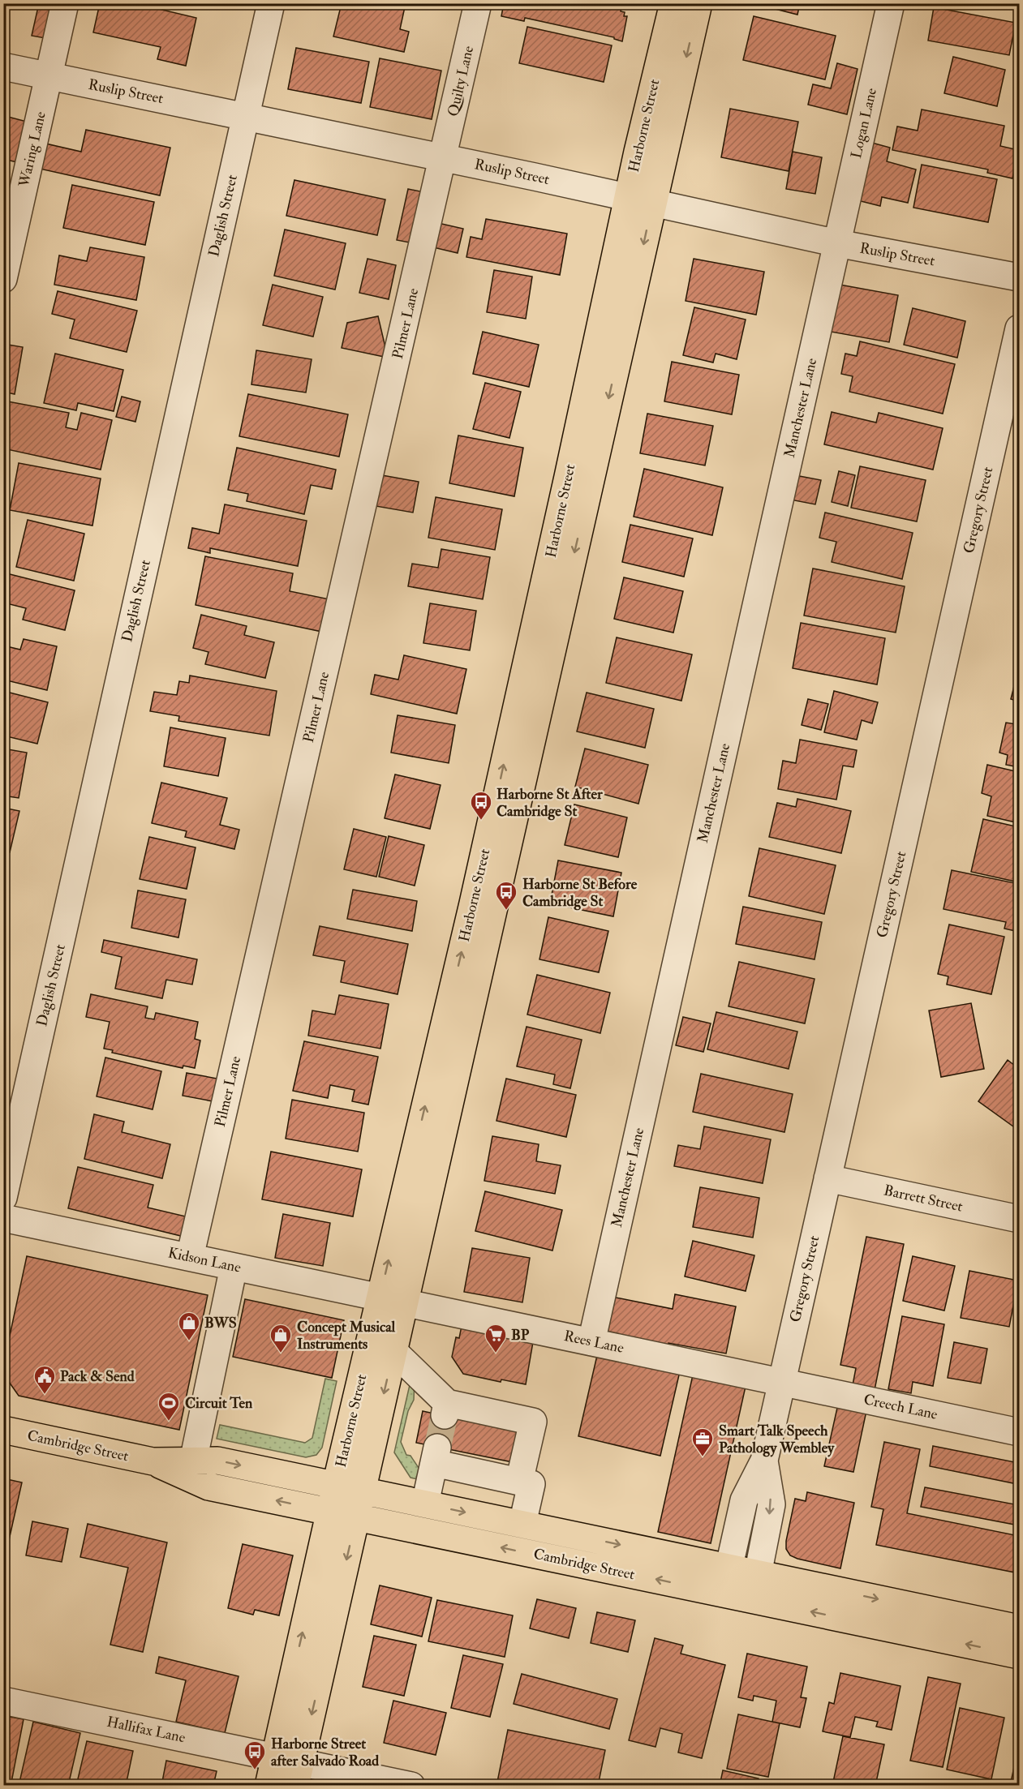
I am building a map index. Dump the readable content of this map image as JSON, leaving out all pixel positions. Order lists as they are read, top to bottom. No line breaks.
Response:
{"streets":{"main road":["Harborne Street","Cambridge Street"],"street":["Quilty Lane","Ruslip Street","Logan Lane","Waring Lane","Daglish Street","Pilmer Lane","Manchester Lane","Gregory Street","Barrett Street","Kidson Lane","Rees Lane","Creech Lane","Hallifax Lane"]},"crossings":[["Quilty Lane","Ruslip Street"],["Quilty Lane","Pilmer Lane"],["Ruslip Street","Logan Lane"],["Ruslip Street","Harborne Street"],["Ruslip Street","Waring Lane"],["Ruslip Street","Daglish Street"],["Ruslip Street","Pilmer Lane"],["Ruslip Street","Manchester Lane"],["Logan Lane","Manchester Lane"],["Harborne Street","Kidson Lane"],["Harborne Street","Rees Lane"],["Harborne Street","Cambridge Street"],["Harborne Street","Hallifax Lane"],["Pilmer Lane","Kidson Lane"],["Manchester Lane","Rees Lane"],["Gregory Street","Barrett Street"],["Gregory Street","Rees Lane"],["Gregory Street","Creech Lane"],["Gregory Street","Cambridge Street"],["Kidson Lane","Rees Lane"],["Rees Lane","Creech Lane"]],"places":{"bus stop":["Harborne St After Cambridge St","Harborne St Before Cambridge St","Harborne Street after Salvado Road"],"shop":["BWS","Concept Musical Instruments"],"supermarket":["BP"],"public building":["Pack & Send"],"sports":["Circuit Ten"],"office":["Smart Talk Speech Pathology Wembley"]}}
